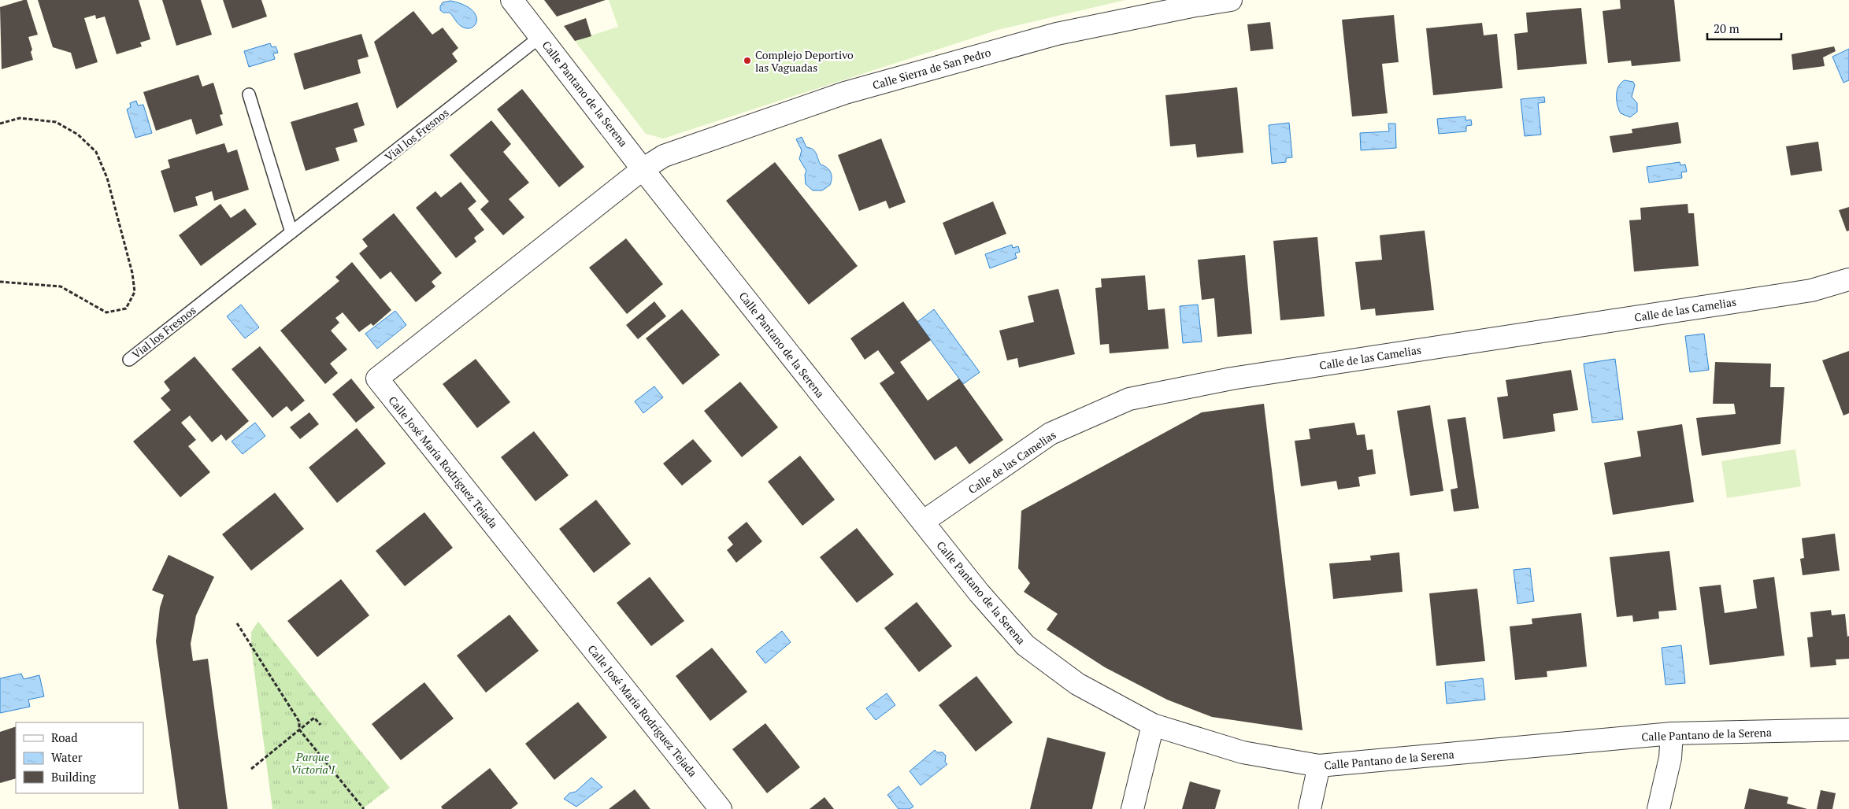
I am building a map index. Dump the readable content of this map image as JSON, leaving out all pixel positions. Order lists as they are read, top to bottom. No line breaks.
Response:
{"streets":{"street":["Calle Sierra de San Pedro","Calle Pantano de la Serena","Calle de las Camelias","Calle José María Rodríguez Tejada"],"lane":["Vial los Fresnos"]},"crossings":[["Calle Sierra de San Pedro","Calle Pantano de la Serena"],["Calle Sierra de San Pedro","Calle José María Rodríguez Tejada"],["Calle Pantano de la Serena","Vial los Fresnos"],["Calle Pantano de la Serena","Calle de las Camelias"],["Calle Pantano de la Serena","Calle José María Rodríguez Tejada"]],"parks":["Parque Victoria I"],"places":["Complejo Deportivo las Vaguadas"],"legend":["Road","Water","Building"],"scale_bar":"20 m"}
